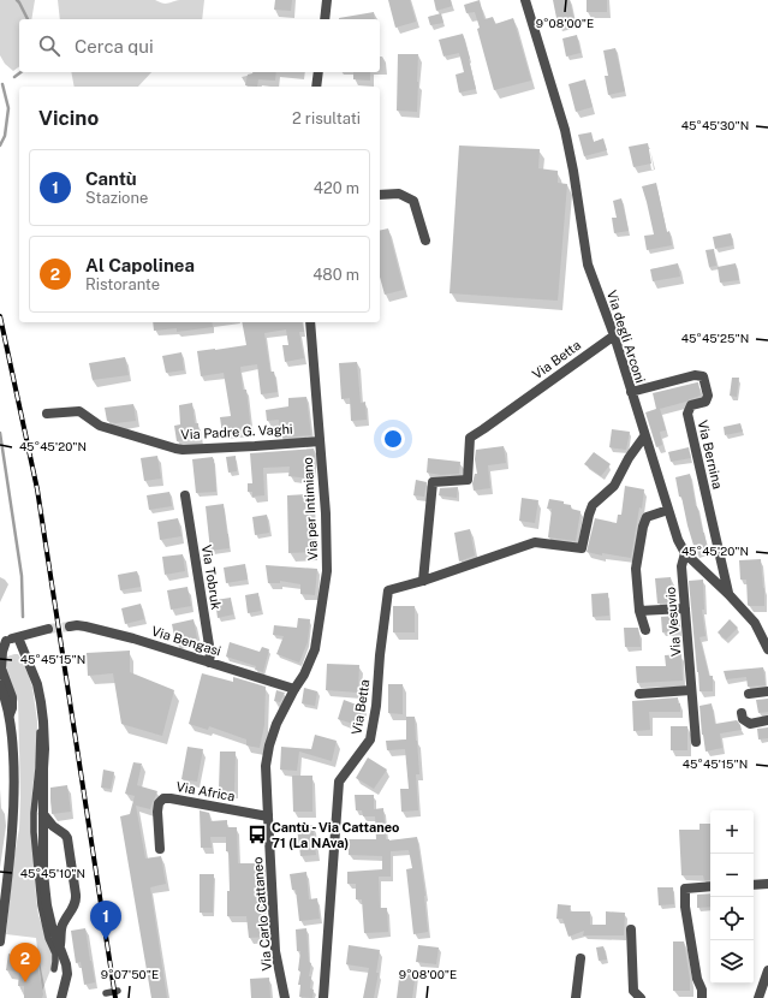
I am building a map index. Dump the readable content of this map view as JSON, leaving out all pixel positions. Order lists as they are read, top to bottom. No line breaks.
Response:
{"streets":{"street":["Via degli Arconi","Via Betta","Via Padre G. Vaghi","Via Bernina","Via per Intimiano","Via Tobruk","Via Vesuvio","Via Bengasi","Via Africa","Via Carlo Cattaneo"]},"crossings":[["Via degli Arconi","Via Betta"],["Via degli Arconi","Via Bernina"],["Via degli Arconi","Via Vesuvio"],["Via Padre G. Vaghi","Via per Intimiano"],["Via per Intimiano","Via Bengasi"],["Via per Intimiano","Via Carlo Cattaneo"],["Via Tobruk","Via Bengasi"],["Via Bengasi","Via Carlo Cattaneo"],["Via Africa","Via Carlo Cattaneo"]],"places":{"bus stop":["Cantù - Via Cattaneo 71 (La NAva)"]},"page":{"search":"Cerca qui","heading":["Vicino","2 risultati"],"list":[{"mark":"1","name":"Cantù","note":"Stazione","value":"420 m"},{"mark":"2","name":"Al Capolinea","note":"Ristorante","value":"480 m"}],"map_buttons":["+","−"],"pins":["1","2"]},"coordinates":["9°08'00\"E","45°45'30\"N","45°45'25\"N","45°45'20\"N","45°45'15\"N","45°45'10\"N","9°07'50\"E"]}
